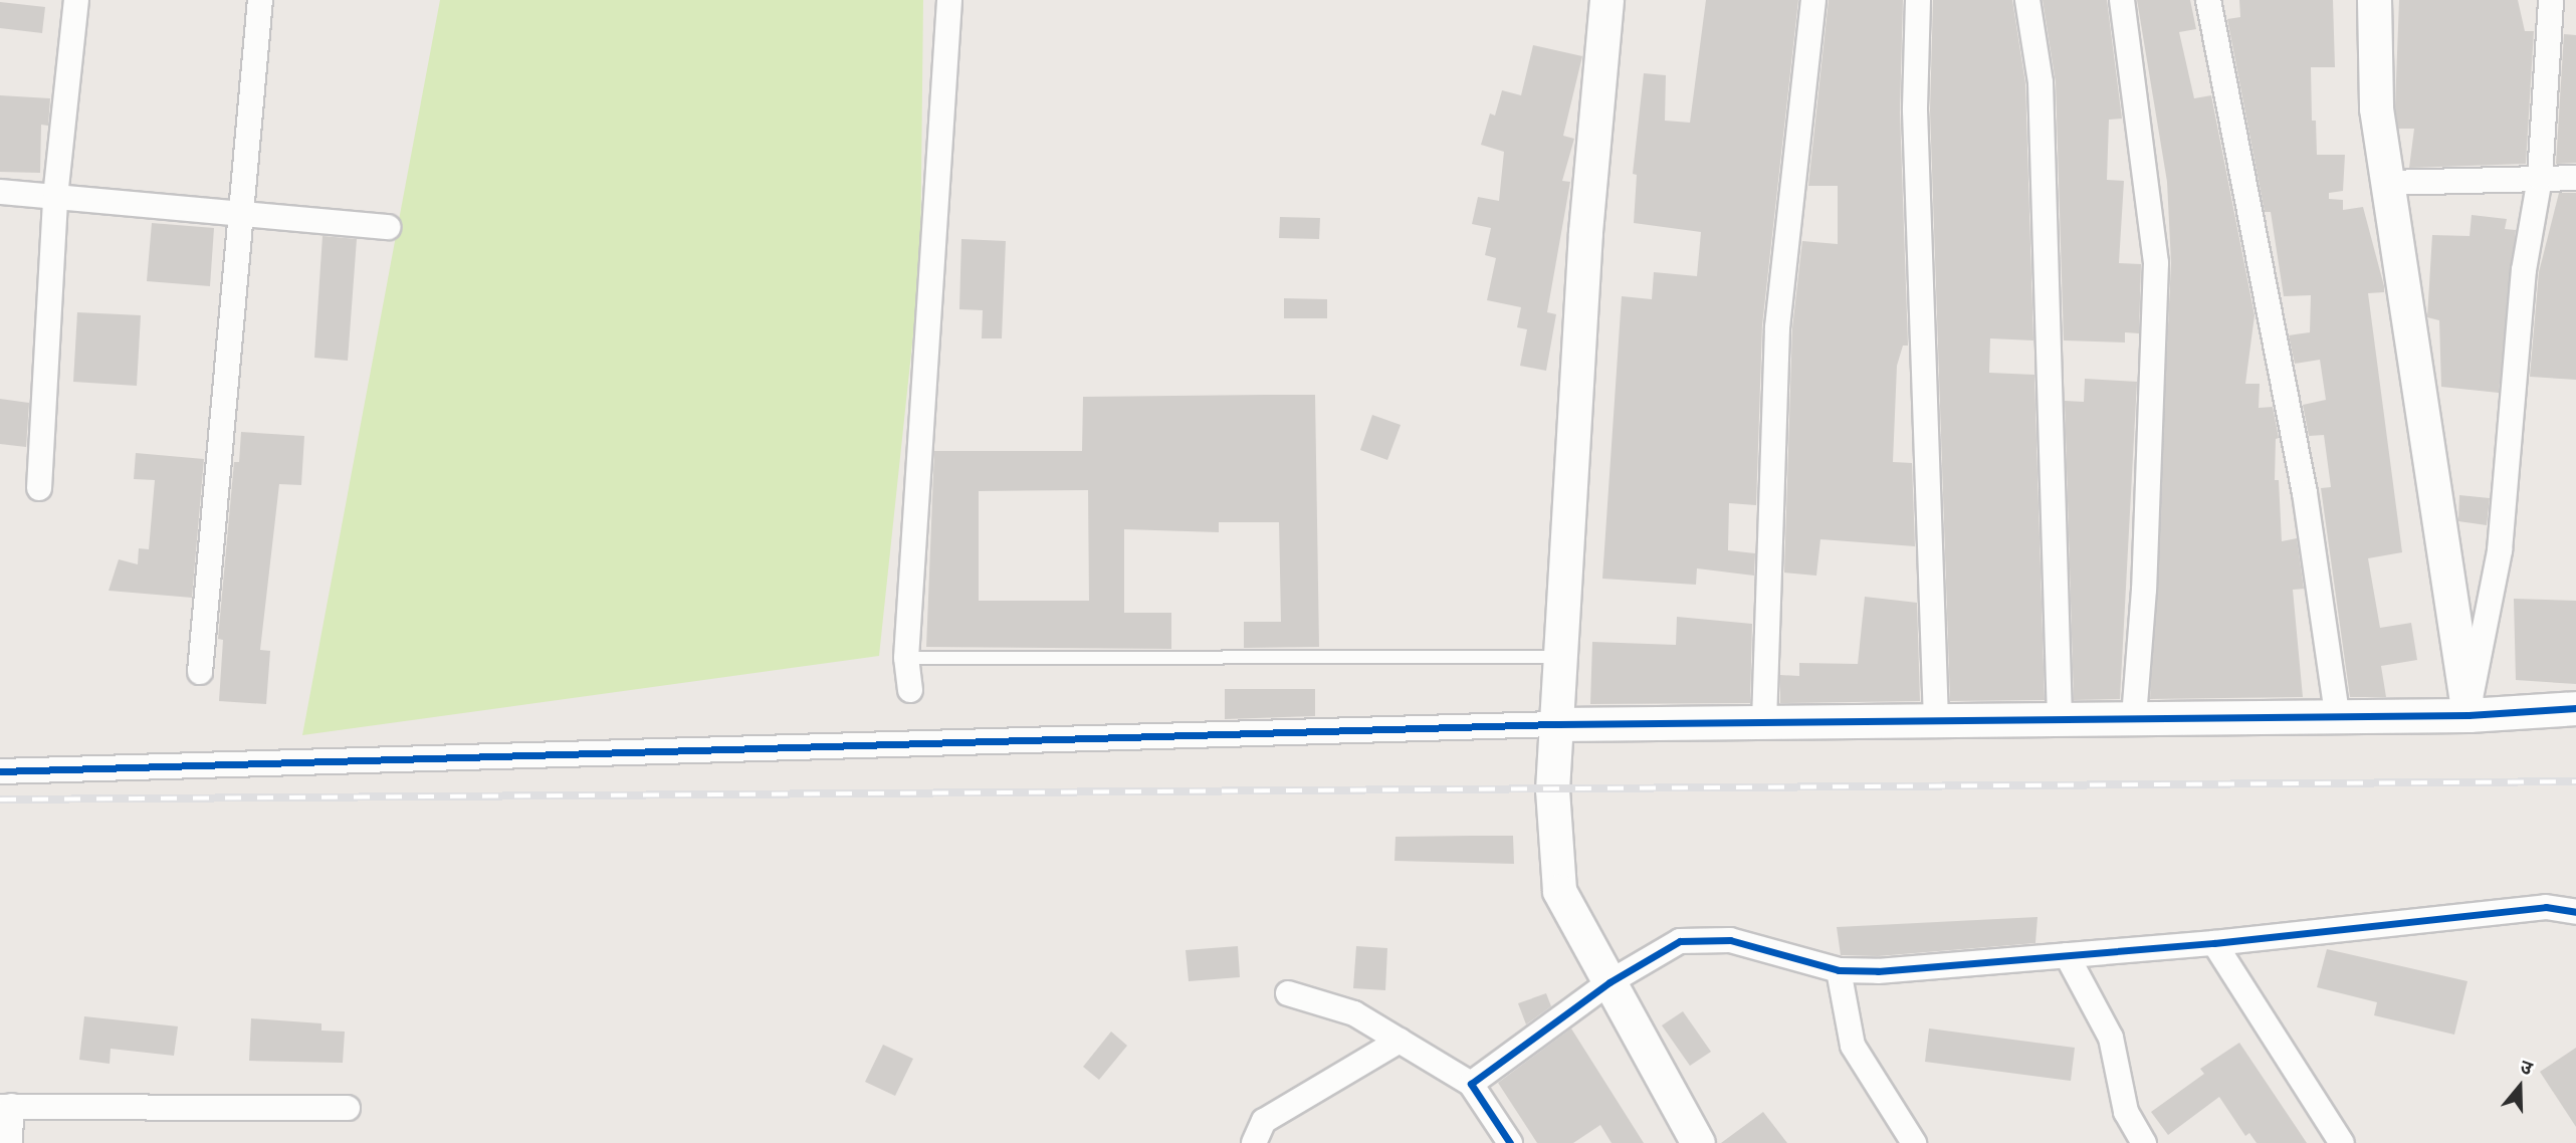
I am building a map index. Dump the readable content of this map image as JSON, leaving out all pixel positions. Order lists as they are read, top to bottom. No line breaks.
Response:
{"north":"top"}
